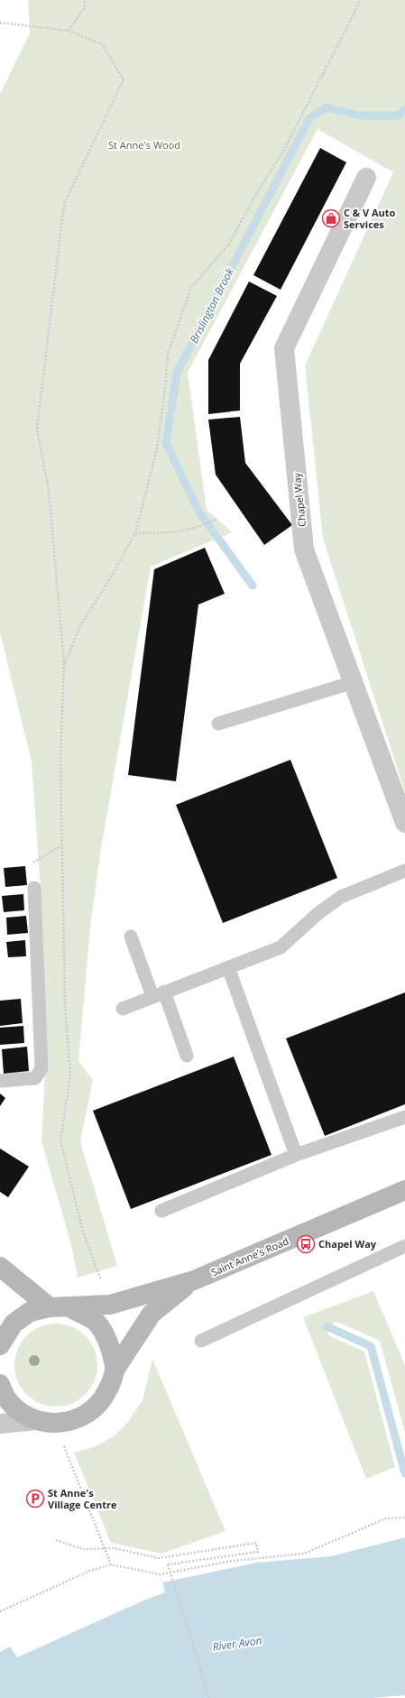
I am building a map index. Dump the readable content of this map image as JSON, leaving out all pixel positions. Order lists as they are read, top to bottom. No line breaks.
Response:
{"streets":{"street":["Chapel Way","Saint Anne's Road"]},"water":["Brislington Brook","River Avon"],"parks":["St Anne's Wood"],"places":{"shop":["C & V Auto Services"],"bus stop":["Chapel Way"],"parking":["St Anne's Village Centre"]}}
